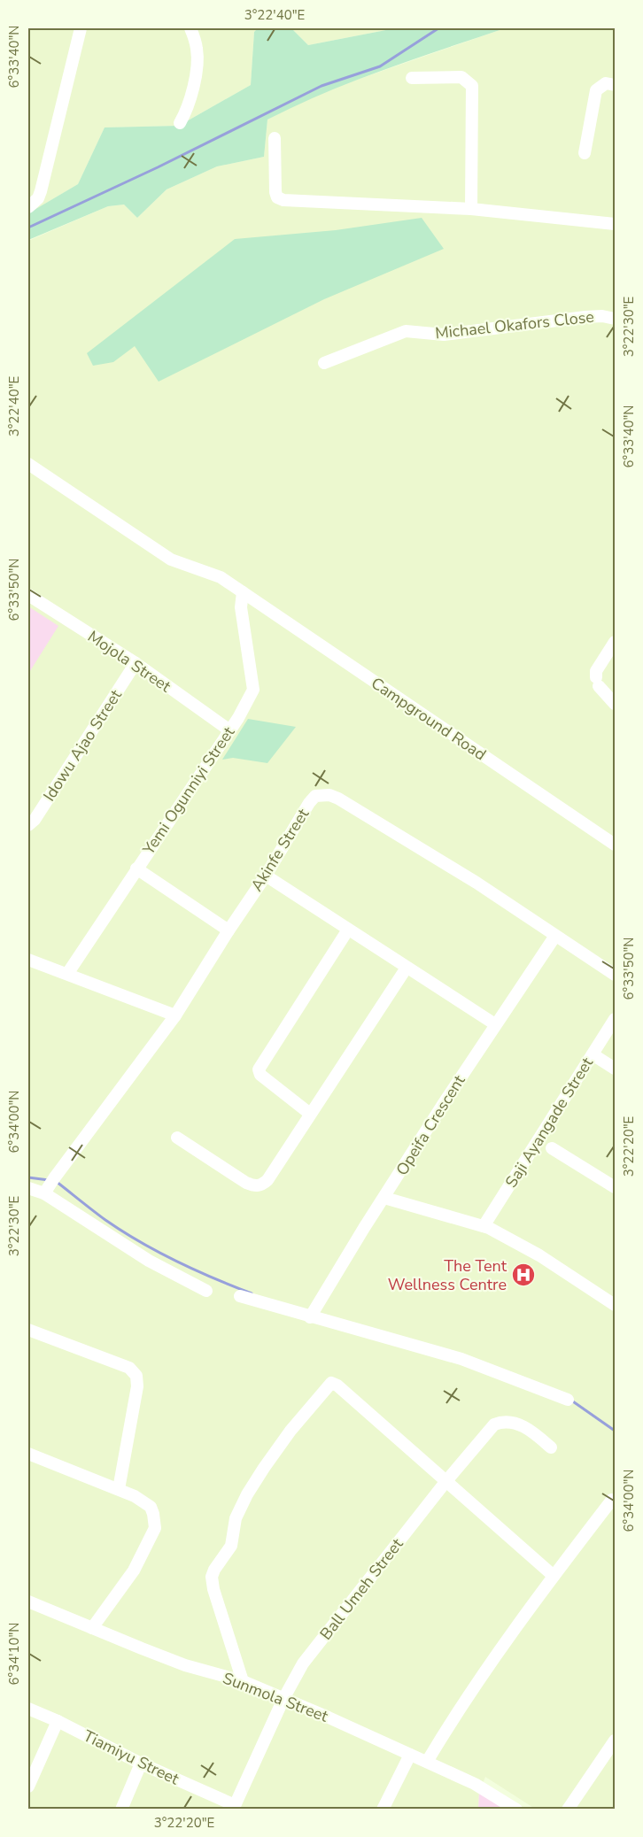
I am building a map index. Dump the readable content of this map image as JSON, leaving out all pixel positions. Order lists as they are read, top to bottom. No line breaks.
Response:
{"streets":{"street":["Michael Okafors Close","Mojola Street","Campground Road","Idowu Ajao Street","Yemi Ogunniyi Street","Akinfe Street","Saji Ayangade Street","Opeifa Crescent","Ball Umeh Street","Sunmola Street","Tiamiyu Street"]},"crossings":[["Mojola Street","Idowu Ajao Street"],["Mojola Street","Yemi Ogunniyi Street"],["Campground Road","Yemi Ogunniyi Street"],["Akinfe Street","Opeifa Crescent"],["Ball Umeh Street","Sunmola Street"],["Ball Umeh Street","Tiamiyu Street"]],"places":{"hospital":["The Tent Wellness Centre"]},"coordinates":["3°22'40\"E","6°33'40\"N","3°22'30\"E","6°33'50\"N","6°34'00\"N","3°22'20\"E","6°34'10\"N"]}
